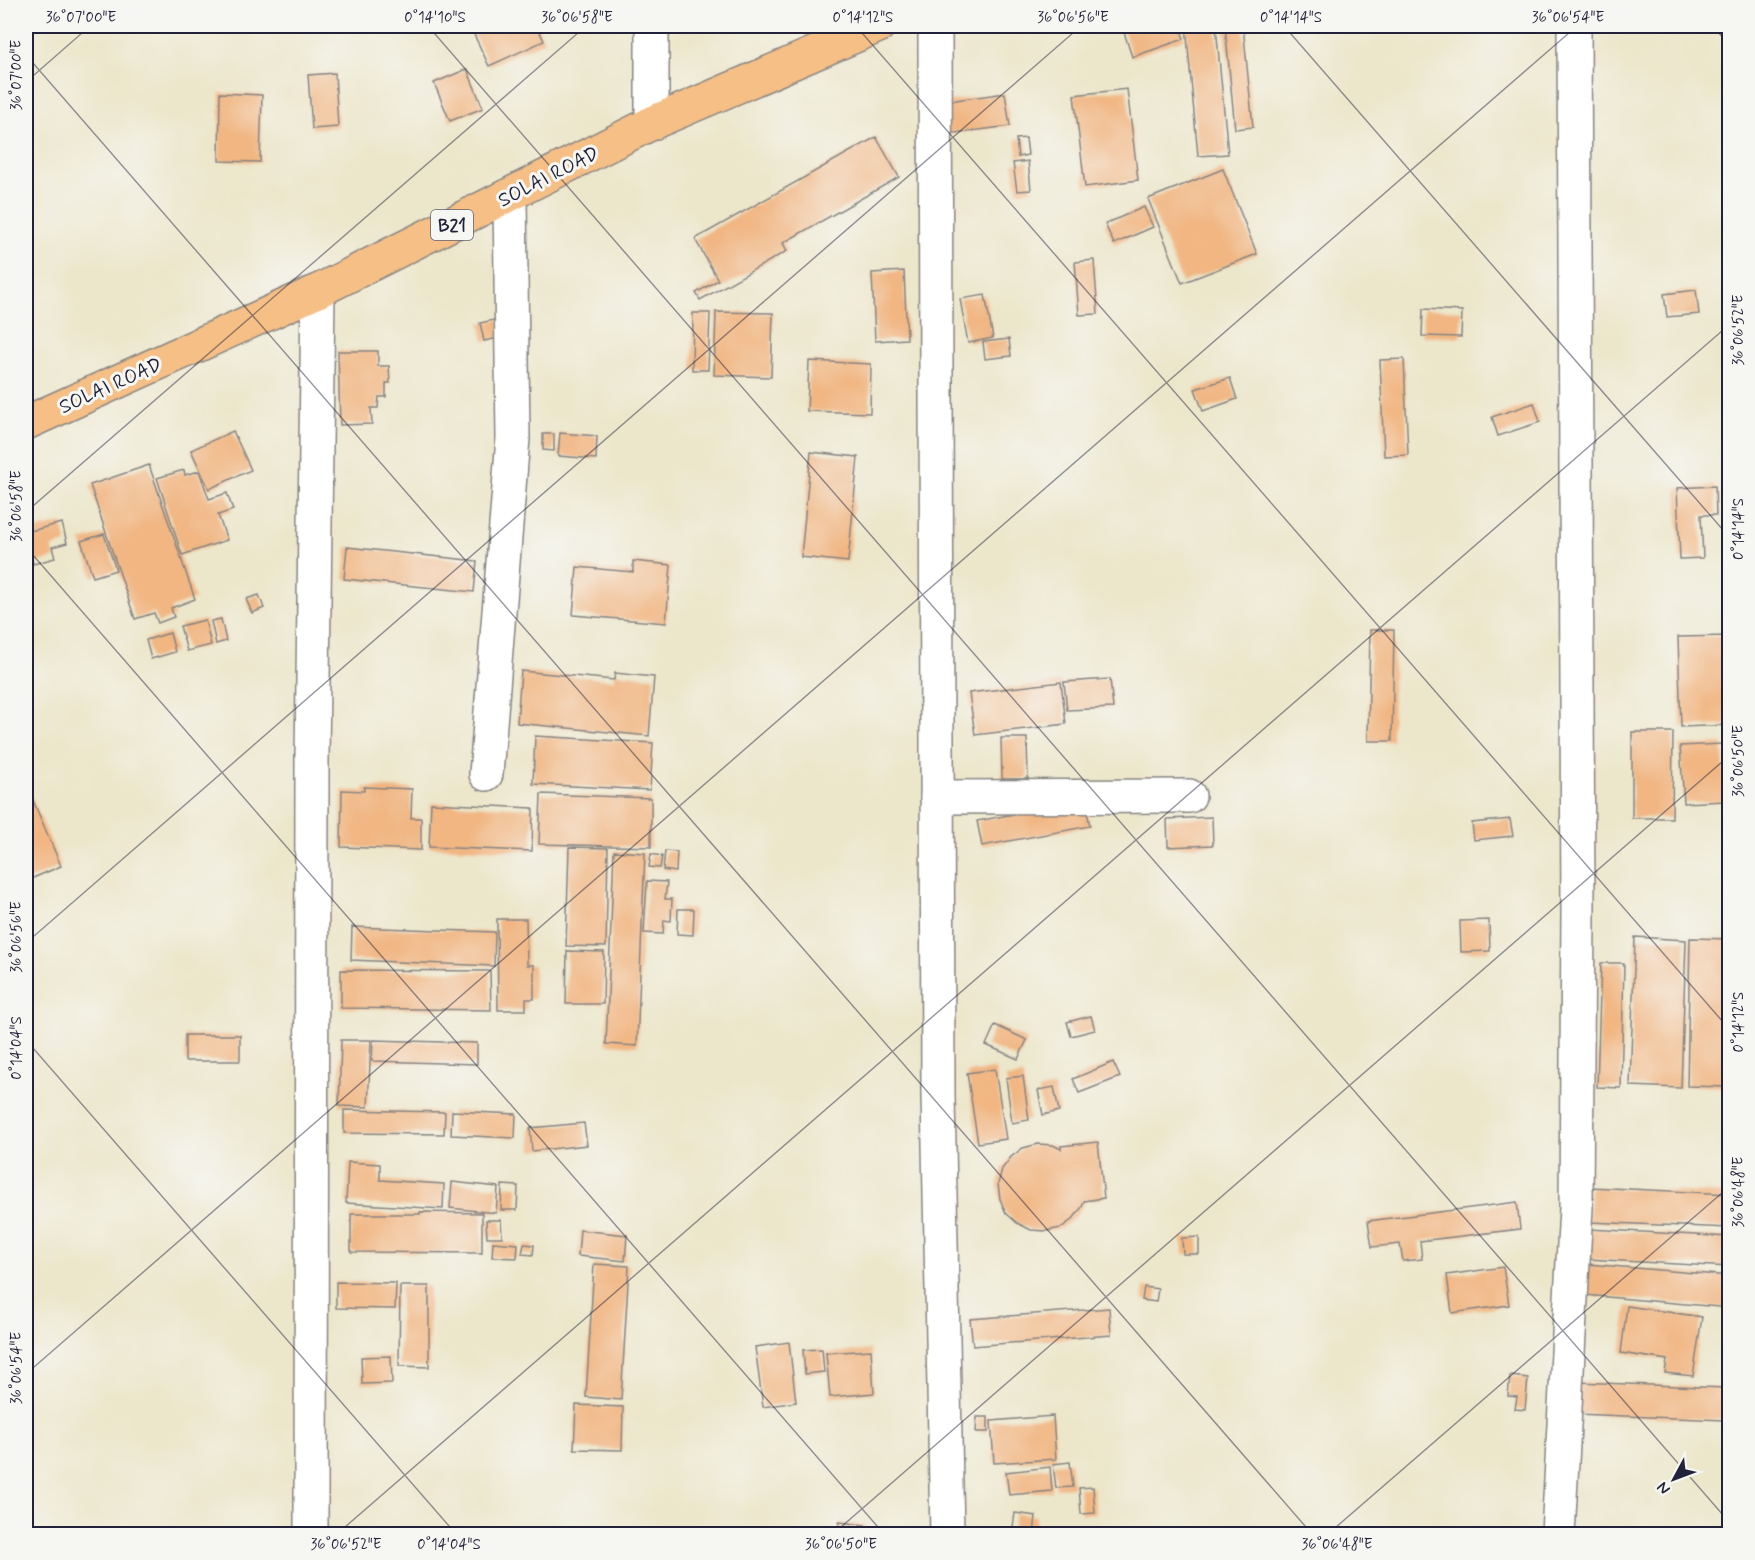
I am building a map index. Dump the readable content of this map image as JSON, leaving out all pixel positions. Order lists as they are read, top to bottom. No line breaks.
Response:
{"streets":{"highway":["SOLAI ROAD","B21"]},"north":"bottom left","coordinates":["36°07'00\"E","0°14'10\"S","36°06'58\"E","0°14'12\"S","36°06'56\"E","0°14'14\"S","36°06'54\"E","36°06'52\"E","36°06'50\"E","0°14'04\"S","36°06'48\"E"]}
